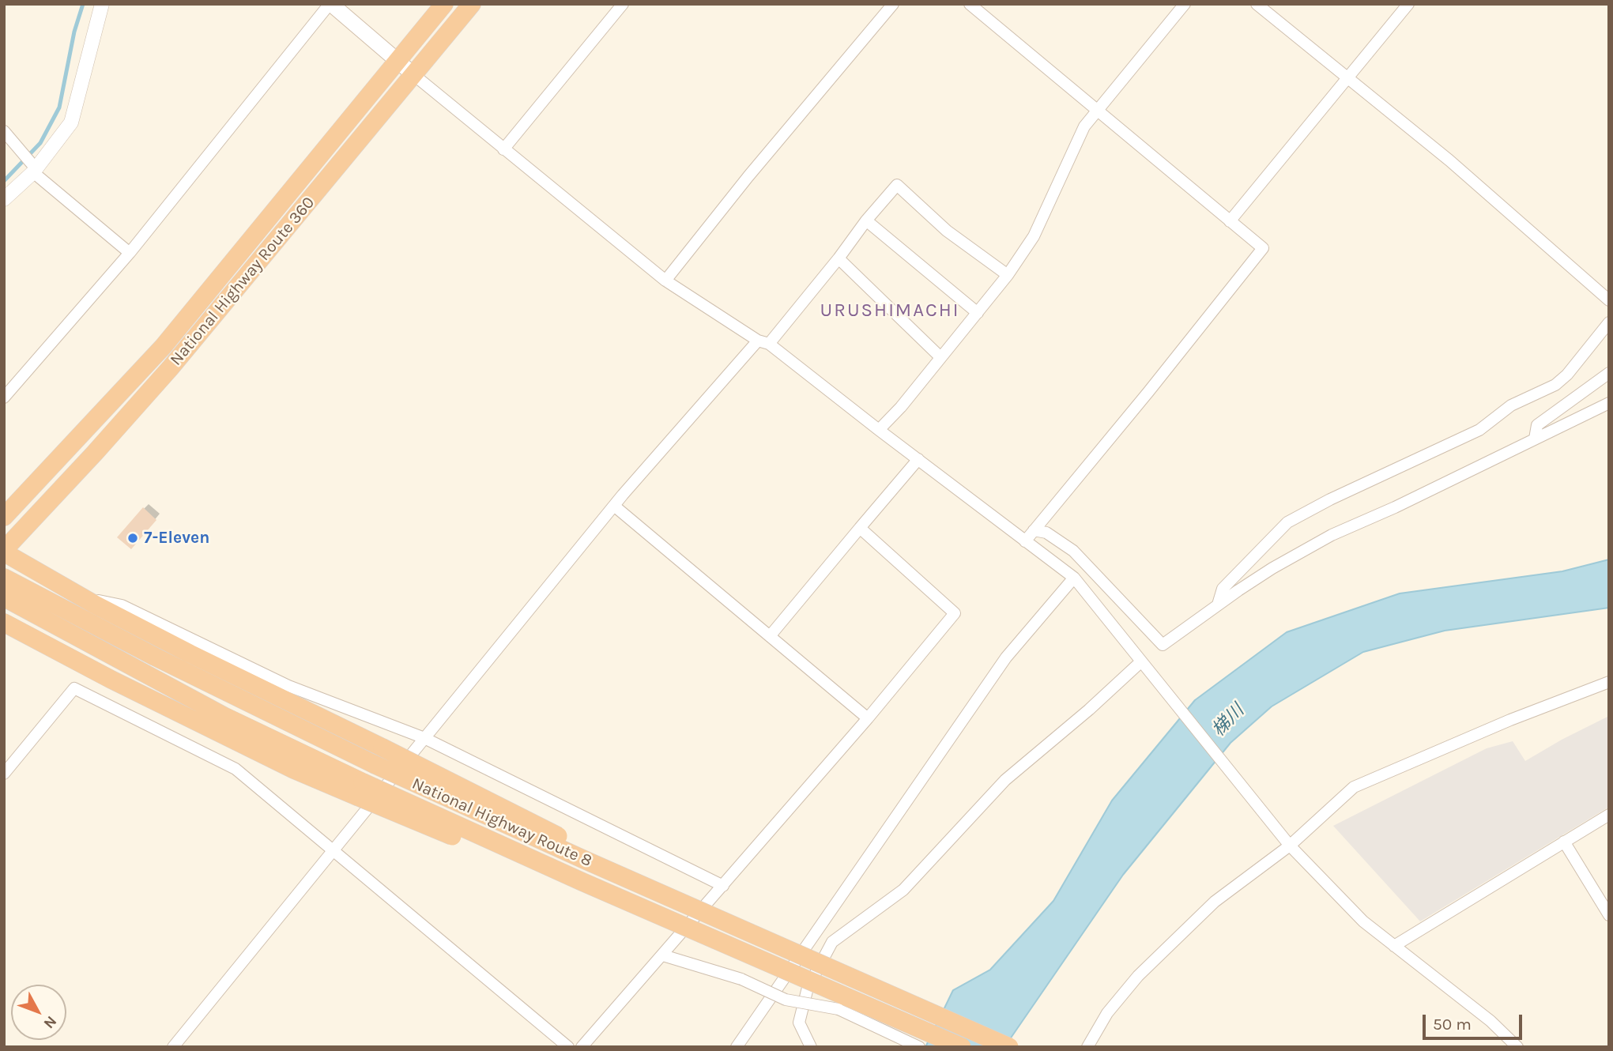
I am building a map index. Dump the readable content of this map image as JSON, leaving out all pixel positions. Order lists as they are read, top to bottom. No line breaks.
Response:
{"streets":{"highway":["National Highway Route 360","National Highway Route 8"]},"districts":["URUSHIMACHI"],"water":["梯川"],"places":["7-Eleven"],"scale_bar":"50 m","north":"bottom right"}
